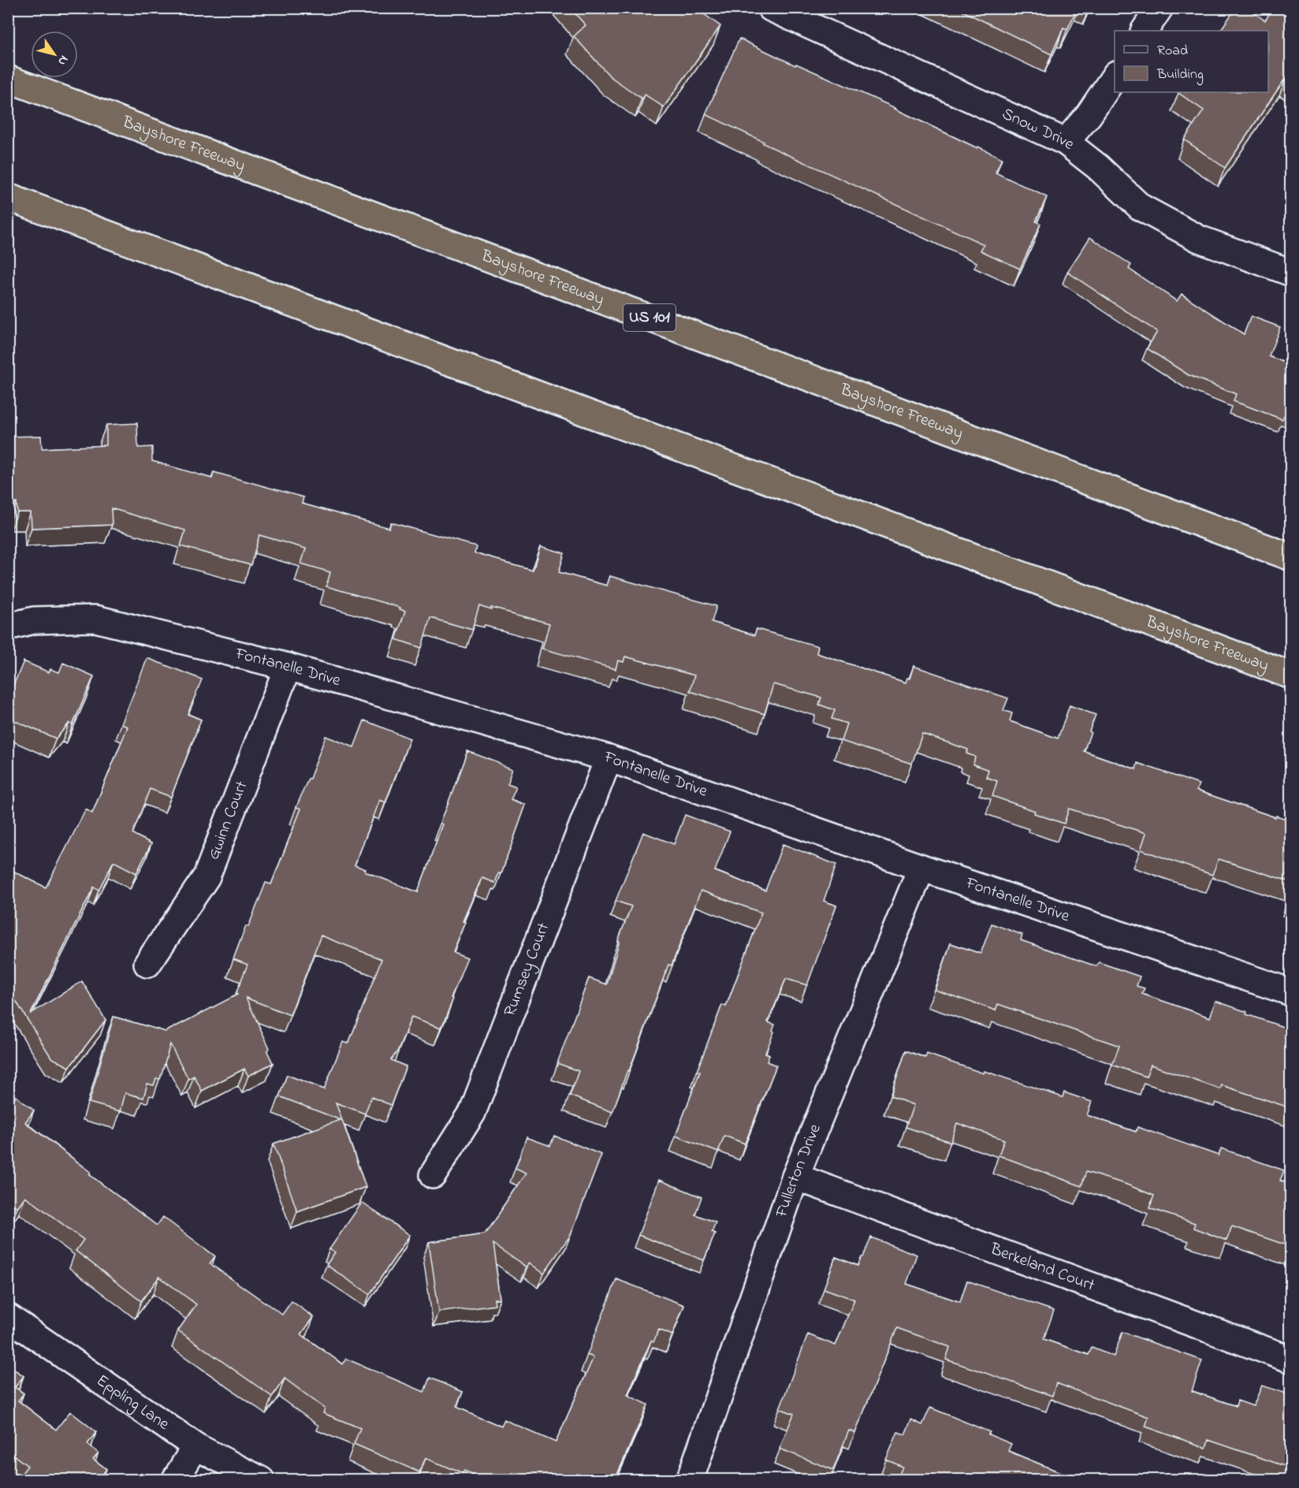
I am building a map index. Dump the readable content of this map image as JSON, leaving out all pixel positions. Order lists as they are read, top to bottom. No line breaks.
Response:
{"streets":{"highway":["Bayshore Freeway","US 101"],"street":["Snow Drive","Fontanelle Drive","Gwinn Court","Rumsey Court","Fullerton Drive","Berkeland Court","Eppling Lane"]},"crossings":[["Fontanelle Drive","Gwinn Court"],["Fontanelle Drive","Rumsey Court"],["Fontanelle Drive","Fullerton Drive"],["Fullerton Drive","Berkeland Court"]],"legend":["Road","Building"],"north":"bottom right"}
